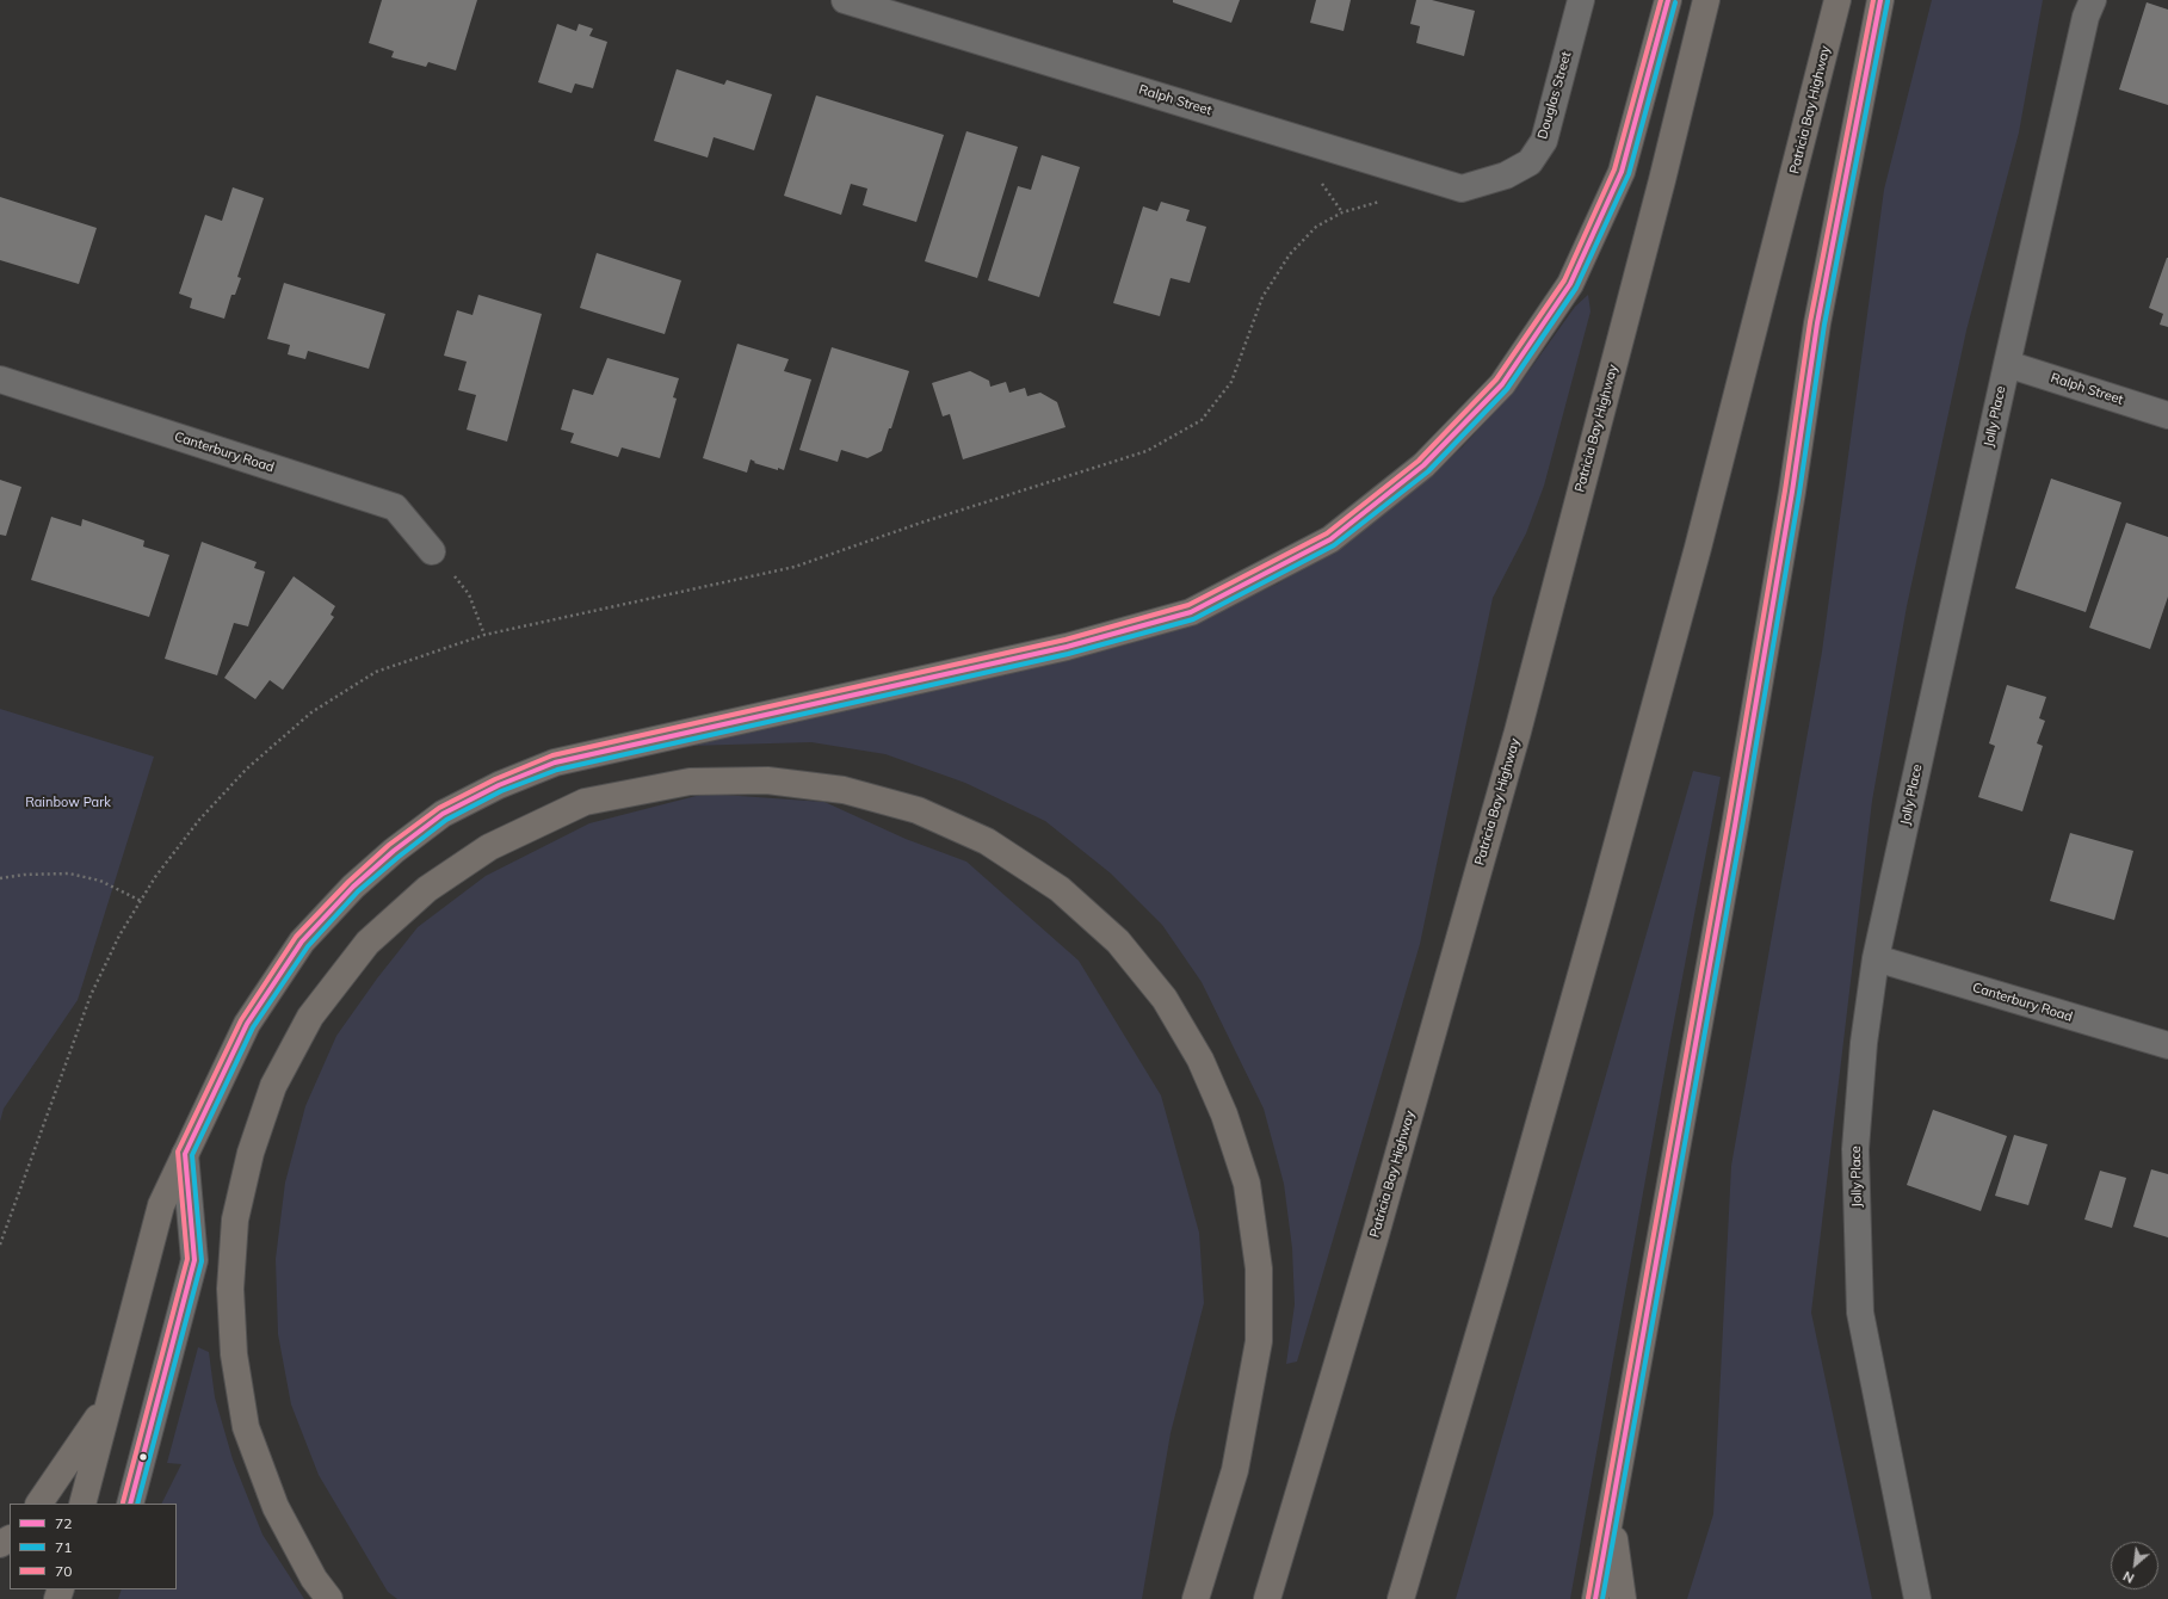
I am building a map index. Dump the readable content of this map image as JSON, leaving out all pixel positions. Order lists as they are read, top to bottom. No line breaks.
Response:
{"streets":{"highway":["Patricia Bay Highway"],"street":["Douglas Street","Ralph Street","Jolly Place","Canterbury Road"]},"crossings":[["Douglas Street","Ralph Street"],["Ralph Street","Jolly Place"],["Jolly Place","Canterbury Road"]],"parks":["Rainbow Park"],"lines":["transit line 72","transit line 70","transit line 71"],"legend":["72","71","70"],"north":"bottom left"}
